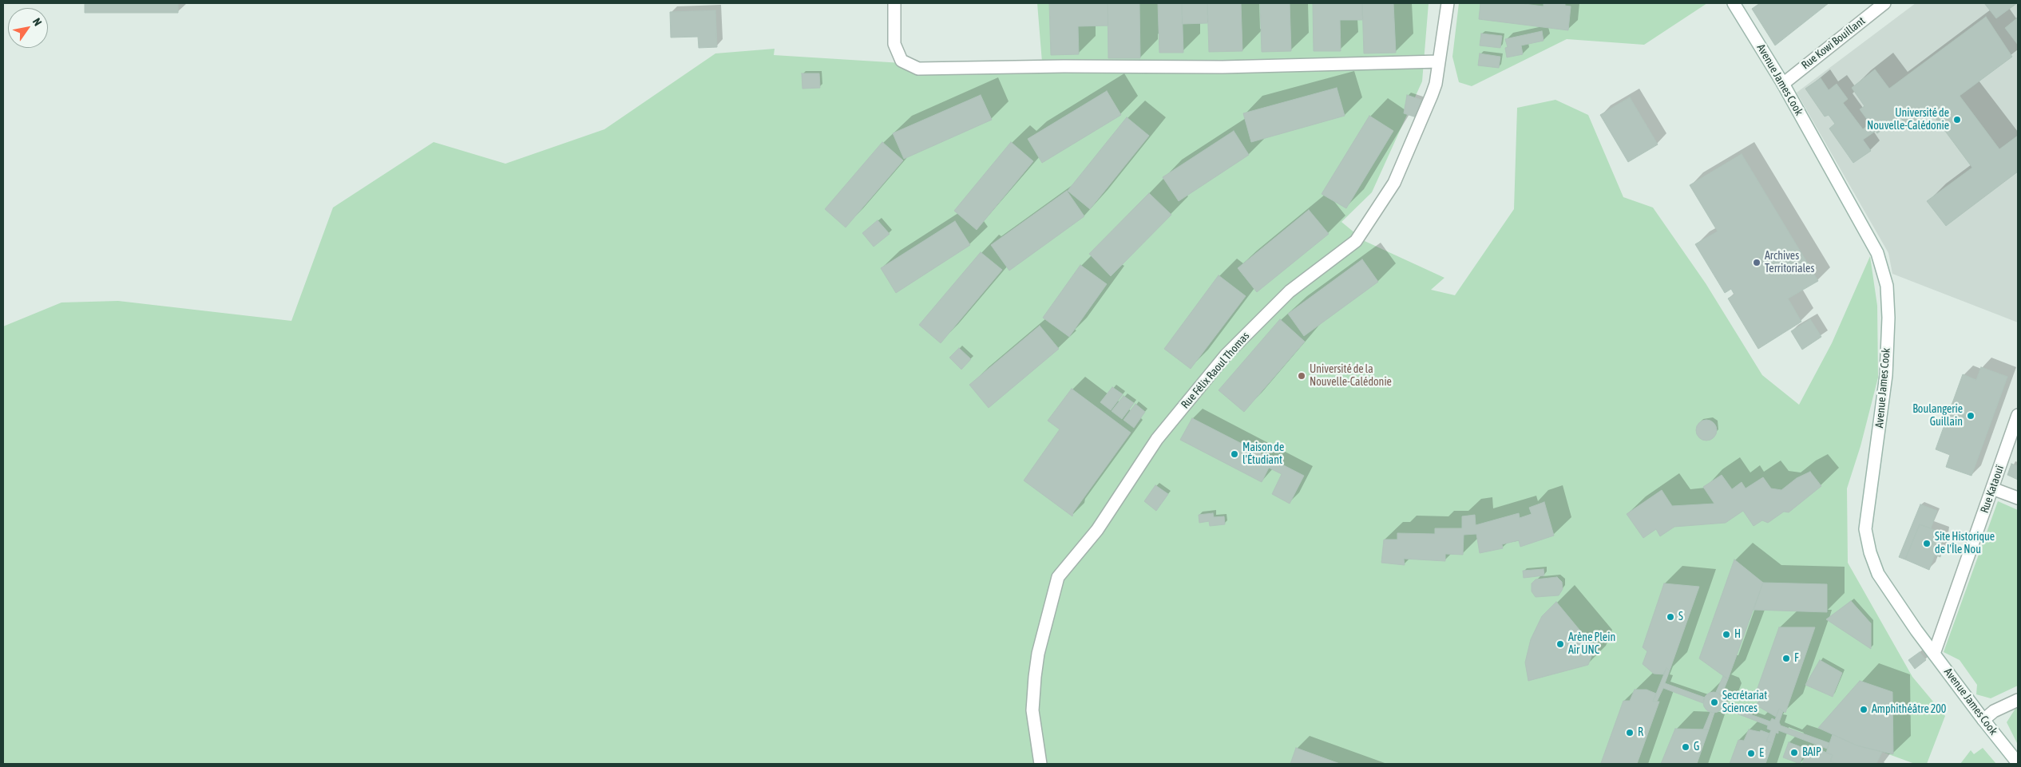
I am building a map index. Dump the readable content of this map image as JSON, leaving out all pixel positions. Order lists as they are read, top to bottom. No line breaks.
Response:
{"streets":{"street":["Rue Kowi Bouillant","Avenue James Cook","Rue Félix Raoul Thomas","Rue Kataouï"]},"crossings":[["Rue Kowi Bouillant","Avenue James Cook"],["Avenue James Cook","Rue Kataouï"]],"places":["Université de Nouvelle-Calédonie","Archives Territoriales","Université de la Nouvelle-Calédonie","Boulangerie Guillain","Maison de l'Étudiant","Site Historique de l'Île Nou","S","H","Arène Plein Air UNC","F","Secrétariat Sciences","Amphithéâtre 200","R","G","BAIP","E"],"north":"top right"}
